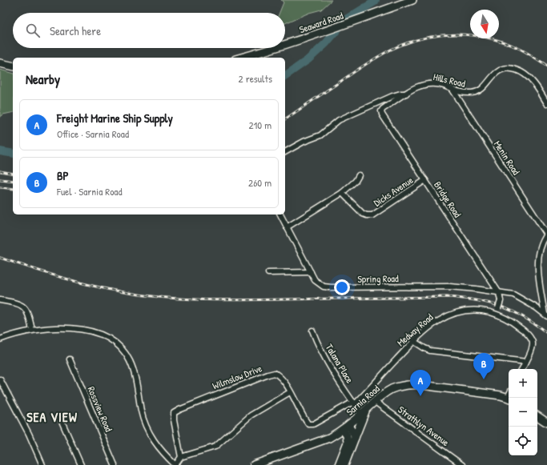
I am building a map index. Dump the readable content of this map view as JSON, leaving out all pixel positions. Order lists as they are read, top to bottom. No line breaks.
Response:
{"streets":{"main road":["Seaward Road","Sarnia Road"],"street":["Hills Road","Menin Road","Dicks Avenue","Bridge Road","Spring Road","Medway Road","Talana Place","Wilmslow Drive","Rossview Road","Strathlyn Avenue"]},"crossings":[["Hills Road","Menin Road"],["Hills Road","Bridge Road"],["Dicks Avenue","Bridge Road"],["Bridge Road","Spring Road"],["Medway Road","Talana Place"],["Medway Road","Wilmslow Drive"],["Talana Place","Wilmslow Drive"],["Sarnia Road","Strathlyn Avenue"]],"districts":["SEA VIEW"],"north":"bottom","page":{"search":"Search here","heading":["Nearby","2 results"],"list":[{"mark":"A","name":"Freight Marine Ship Supply","note":"Office · Sarnia Road","value":"210 m"},{"mark":"B","name":"BP","note":"Fuel · Sarnia Road","value":"260 m"}],"pins":["B","A"],"map_buttons":["+","−"]}}
